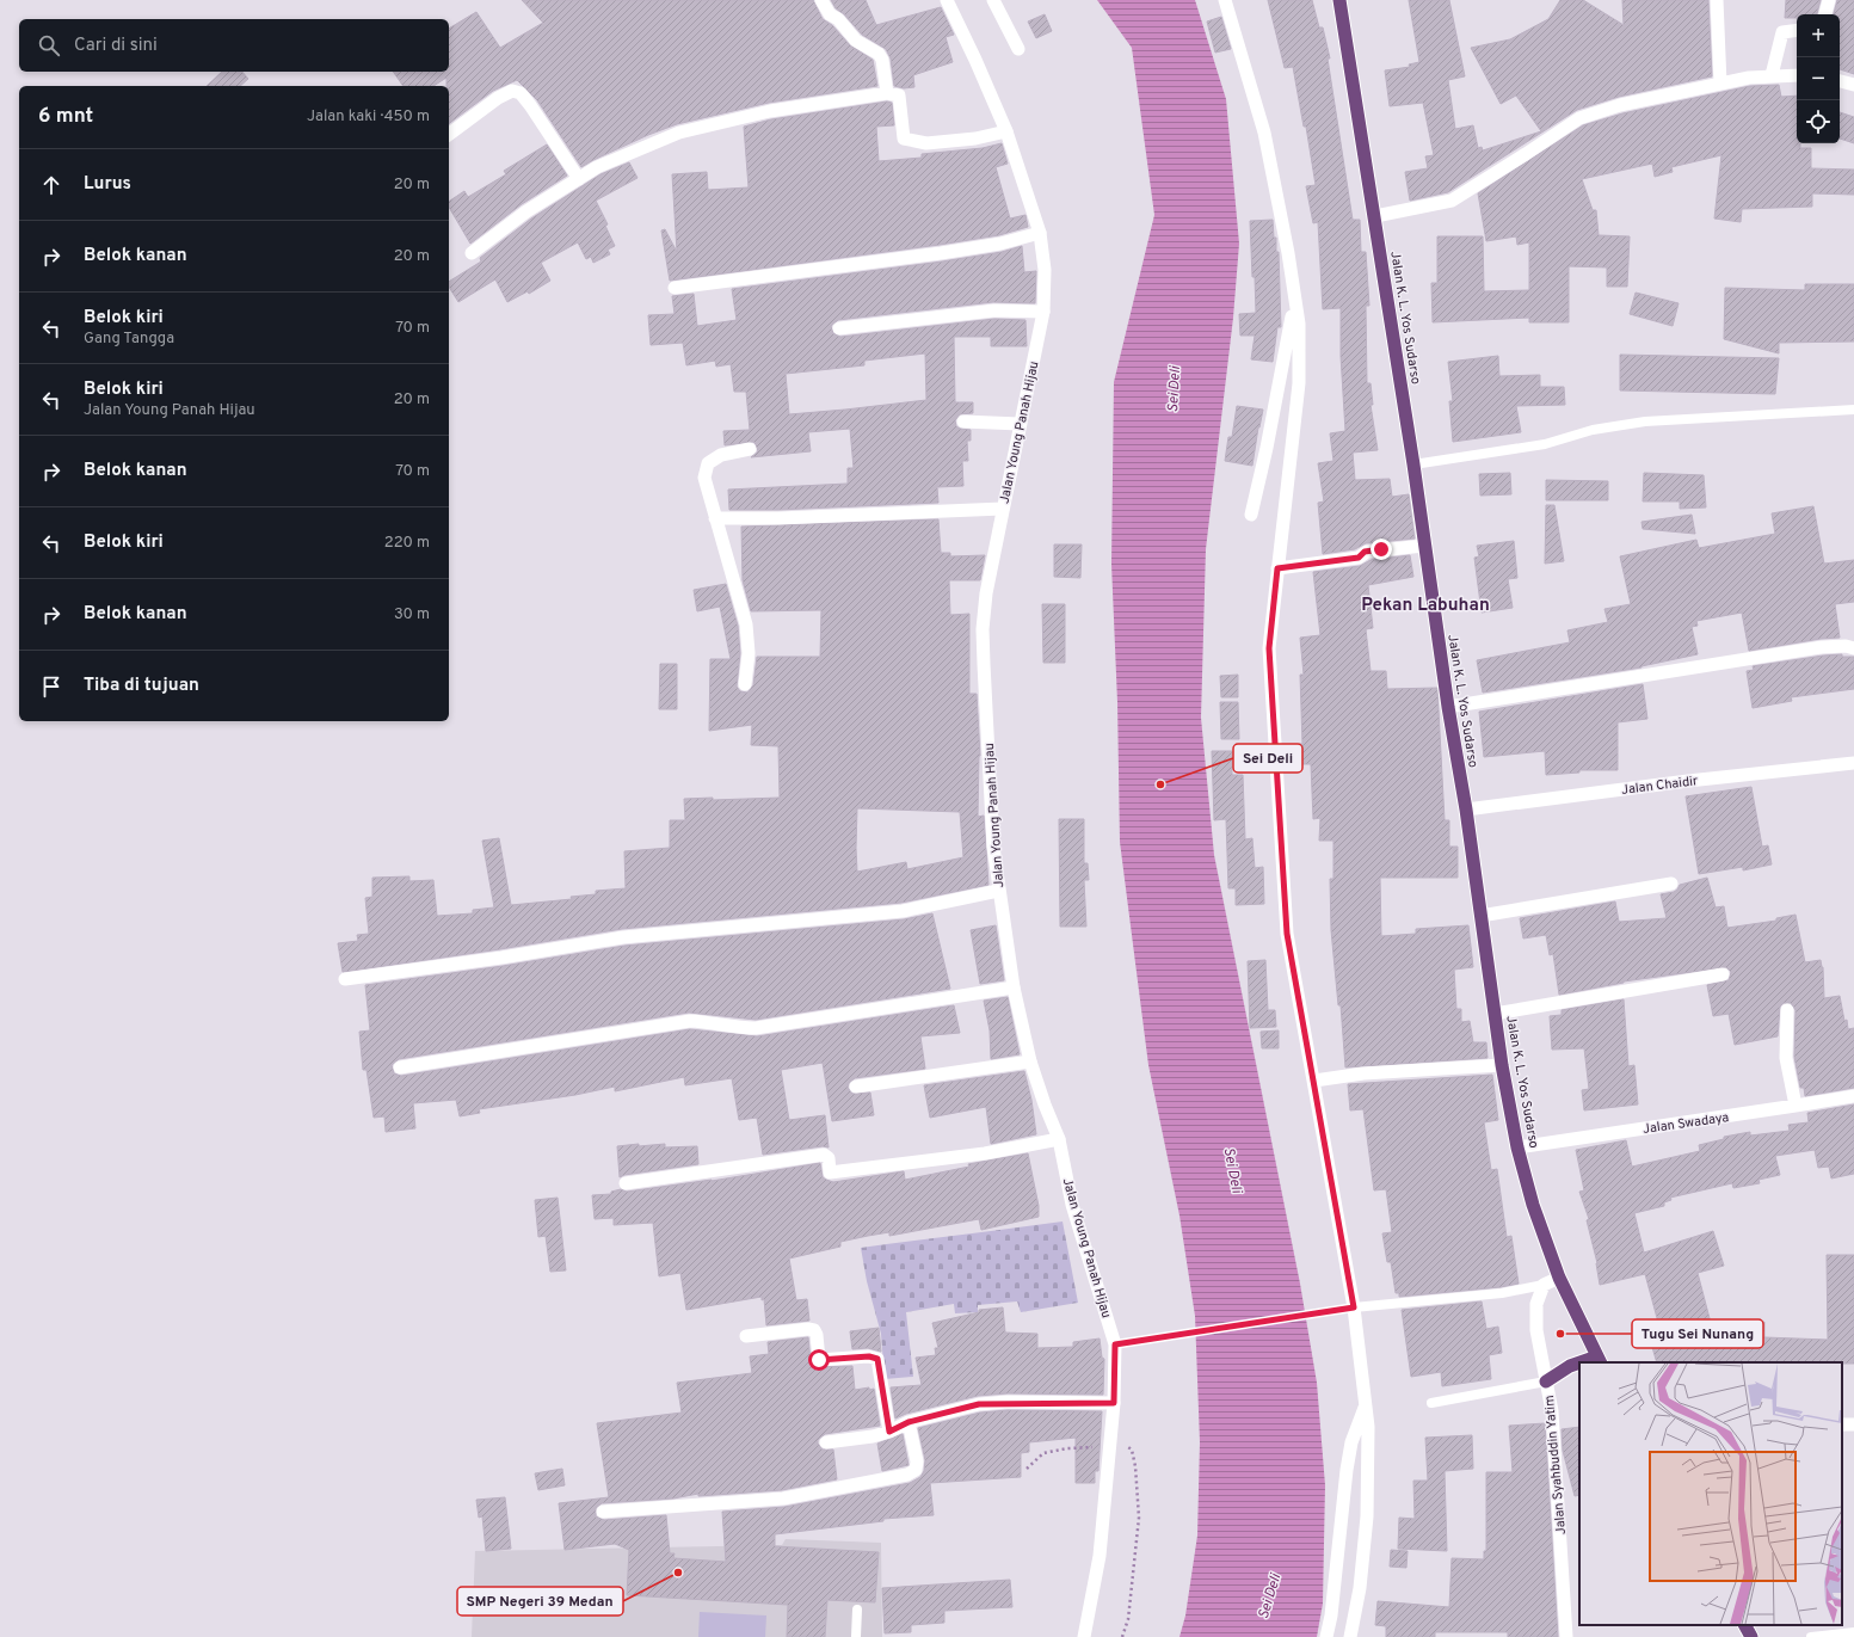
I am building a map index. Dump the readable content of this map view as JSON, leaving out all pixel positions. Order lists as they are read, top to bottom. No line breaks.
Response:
{"streets":{"highway":["Jalan K. L. Yos Sudarso"],"street":["Jalan Young Panah Hijau","Jalan Chaidir","Jalan Swadaya","Jalan Syahbuddin Yatim"]},"crossings":[["Jalan K. L. Yos Sudarso","Jalan Chaidir"],["Jalan K. L. Yos Sudarso","Jalan Swadaya"]],"districts":["Pekan Labuhan"],"water":["Sei Deli"],"places":["Sei Deli","Tugu Sei Nunang","SMP Negeri 39 Medan"],"page":{"map_buttons":["+","−"],"search":"Cari di sini","heading":["6 mnt","Jalan kaki · 450 m"],"list":[["Lurus","20 m"],["Belok kanan","20 m"],["Belok kiri","Gang Tangga","70 m"],["Belok kiri","Jalan Young Panah Hijau","20 m"],["Belok kanan","70 m"],["Belok kiri","220 m"],["Belok kanan","30 m"],"Tiba di tujuan"]}}
